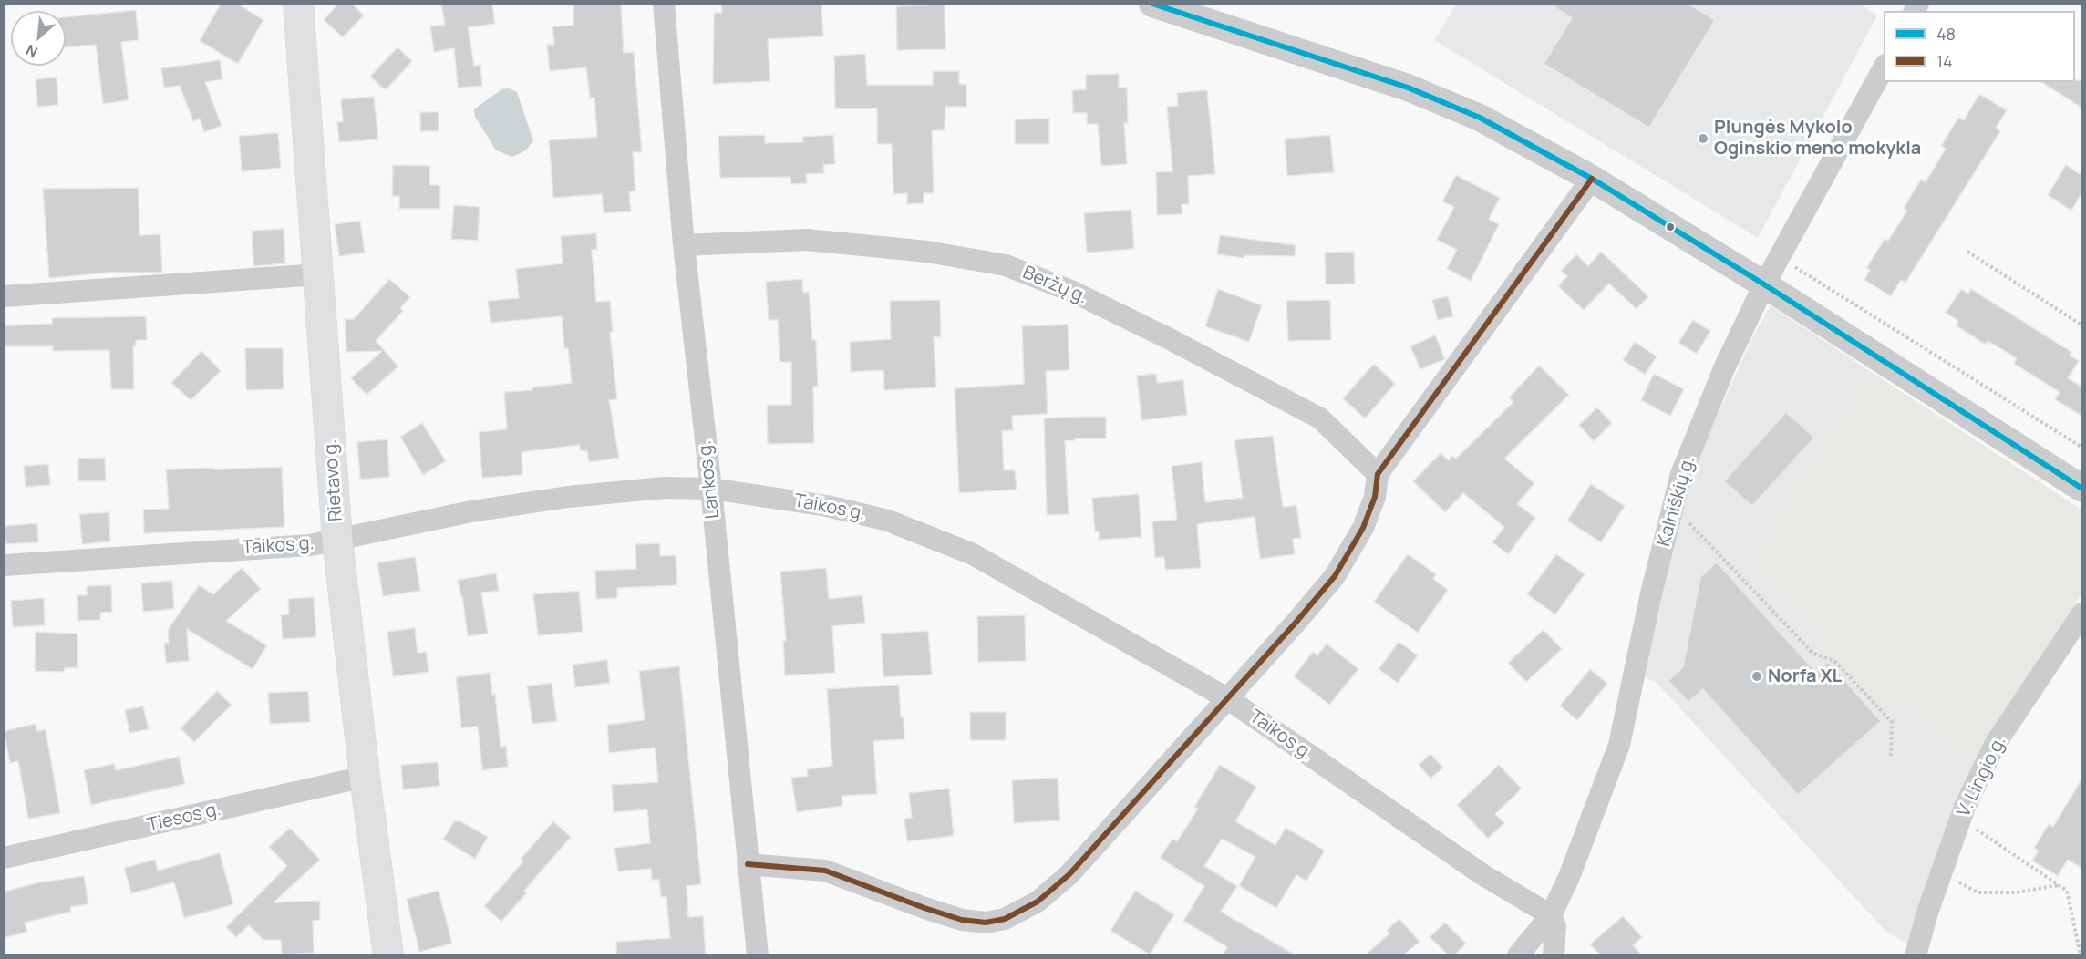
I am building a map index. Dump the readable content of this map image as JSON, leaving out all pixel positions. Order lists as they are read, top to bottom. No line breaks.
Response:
{"streets":{"main road":["Rietavo g."],"street":["Beržų g.","Lankos g.","Kalniškių g.","Taikos g.","V. Lingio g.","Tiesos g."]},"crossings":[["Beržų g.","Lankos g."],["Lankos g.","Taikos g."],["Rietavo g.","Taikos g."],["Rietavo g.","Tiesos g."],["Kalniškių g.","Taikos g."]],"places":["Plungės Mykolo Oginskio meno mokykla","Norfa XL"],"lines":["transit line 48","transit line 14"],"legend":["48","14"],"north":"bottom left"}
